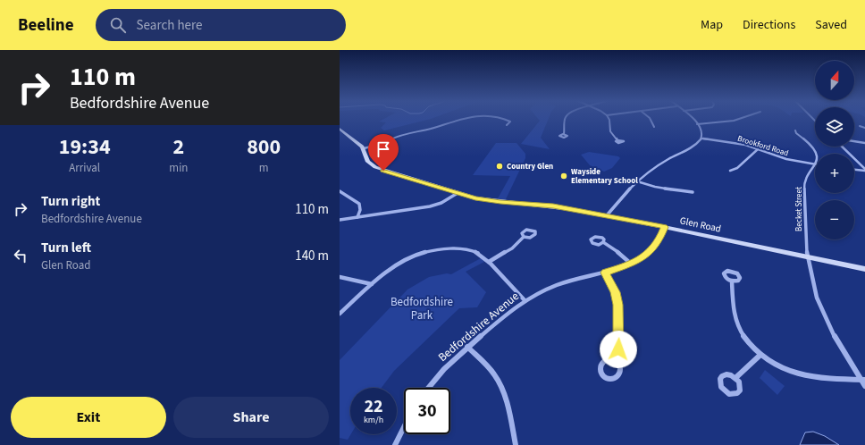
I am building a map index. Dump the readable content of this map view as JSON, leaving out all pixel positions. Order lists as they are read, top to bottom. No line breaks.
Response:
{"streets":{"main road":["Glen Road"],"street":["Brookford Road","Becket Street","Bedfordshire Avenue"]},"crossings":[["Brookford Road","Becket Street"],["Becket Street","Glen Road"],["Glen Road","Bedfordshire Avenue"]],"parks":["Bedfordshire Park"],"places":["Country Glen","Wayside Elementary School"],"north":"top","page":{"header":"Beeline","search":"Search here","nav":["Map","Directions","Saved"],"turn":["110 m","Bedfordshire Avenue"],"map_buttons":["+","−"],"eta":["19:34","Arrival","2","min","800","m"],"list":[{"name":"Turn right","note":"Bedfordshire Avenue","value":"110 m"},{"name":"Turn left","note":"Glen Road","value":"140 m"}],"speed":"22 km/h","limit":"30","buttons":["Exit","Share"]}}
